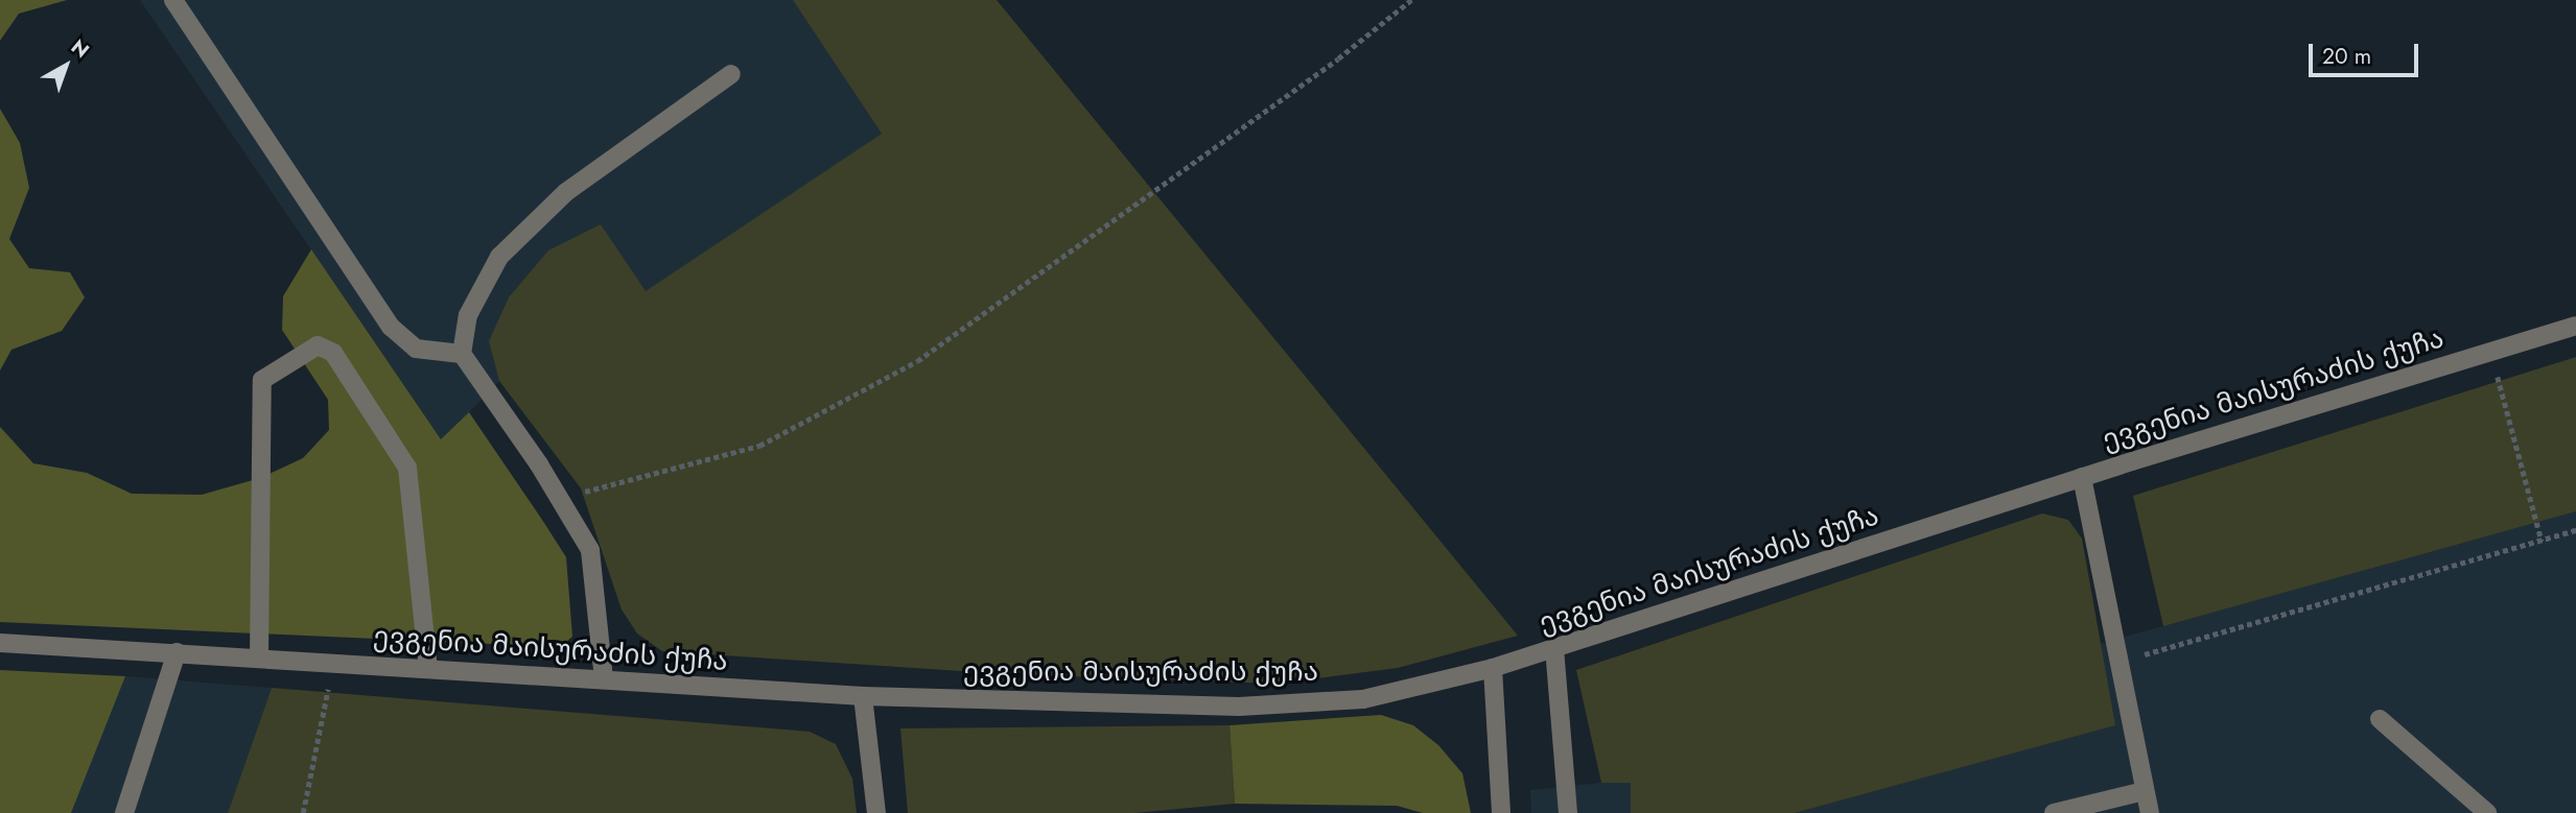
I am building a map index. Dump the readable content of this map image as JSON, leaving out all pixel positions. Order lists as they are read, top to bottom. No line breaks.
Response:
{"streets":{"street":["ევგენია მაისურაძის ქუჩა"]},"scale_bar":"20 m","north":"top right"}
